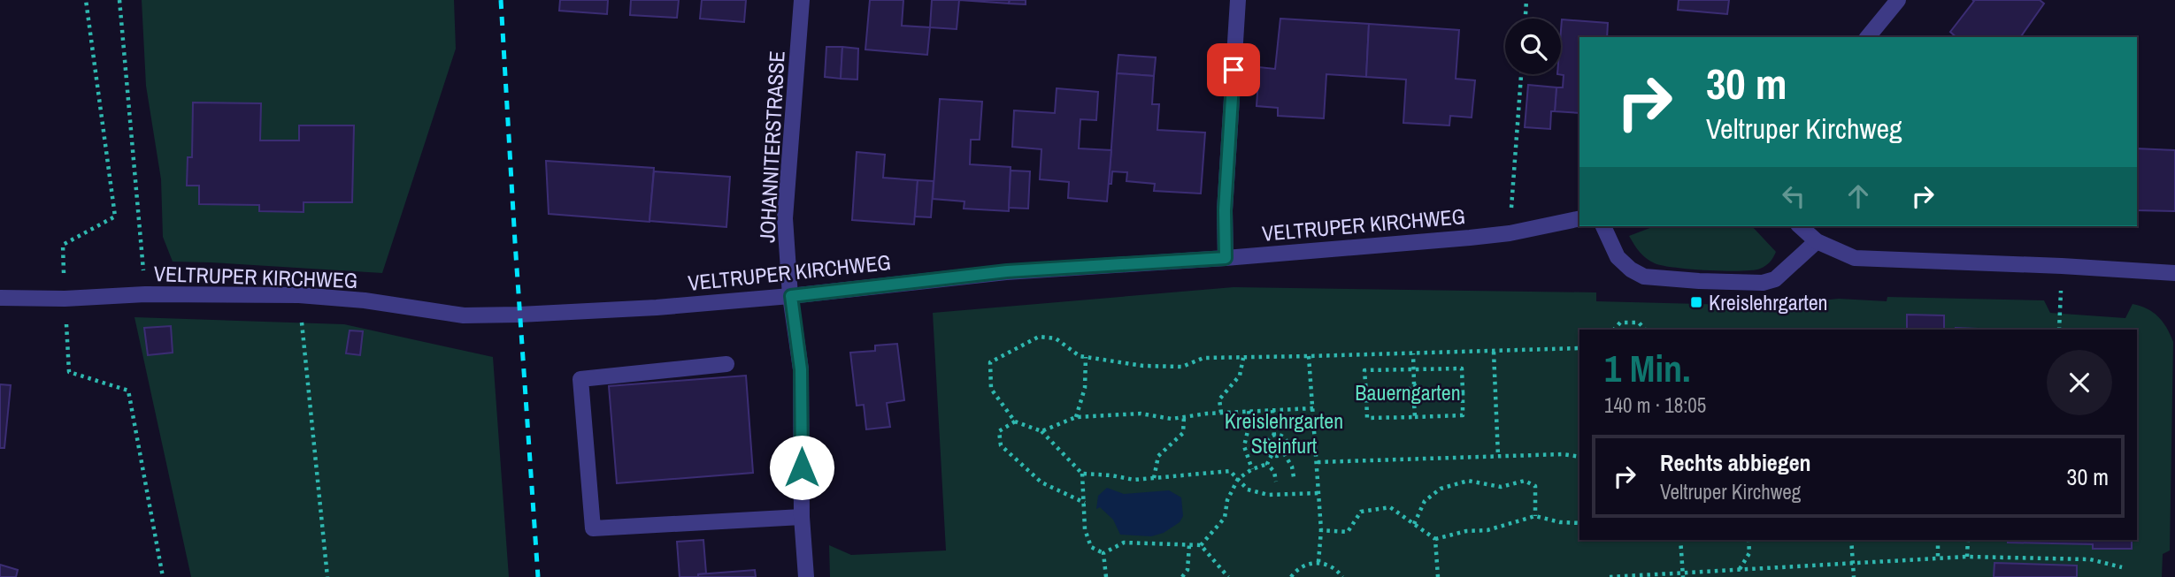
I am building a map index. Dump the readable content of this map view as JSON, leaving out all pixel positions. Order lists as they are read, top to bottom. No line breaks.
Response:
{"streets":{"street":["JOHANNITERSTRASSE","VELTRUPER KIRCHWEG"]},"crossings":[["JOHANNITERSTRASSE","VELTRUPER KIRCHWEG"]],"parks":["Bauerngarten","Kreislehrgarten Steinfurt"],"places":{"transit":["Kreislehrgarten"]},"page":{"turn":["30 m","Veltruper Kirchweg"],"heading":["1 Min.","140 m · 18:05"],"list":[{"name":"Rechts abbiegen","note":"Veltruper Kirchweg","value":"30 m"}]}}
